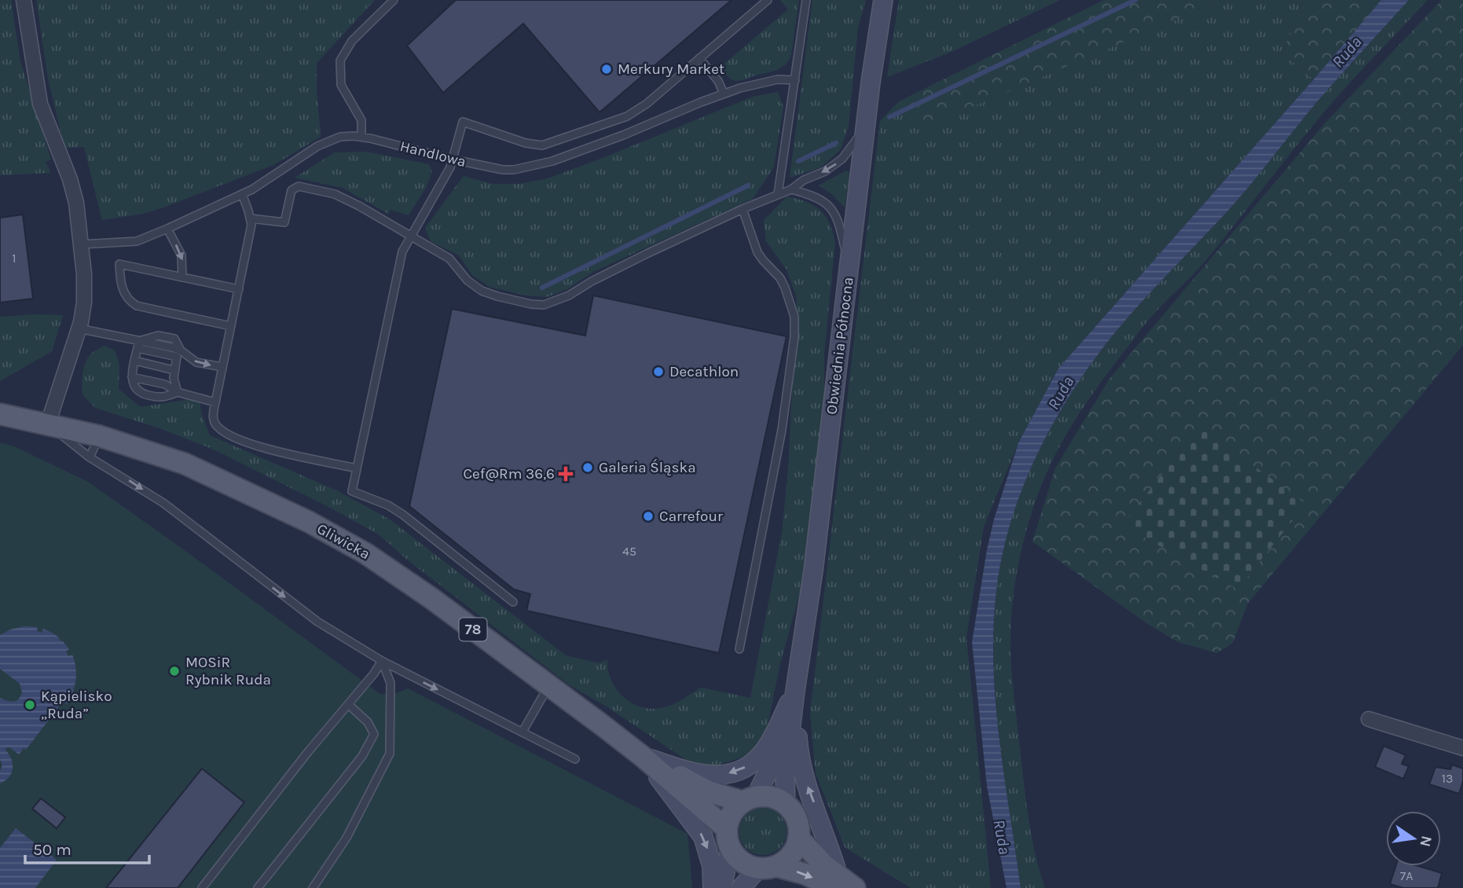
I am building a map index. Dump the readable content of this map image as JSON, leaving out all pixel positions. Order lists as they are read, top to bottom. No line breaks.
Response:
{"streets":{"main road":["Obwiednia Północna","Gliwicka","78"],"lane":["Handlowa"]},"crossings":[["Obwiednia Północna","Gliwicka"],["Obwiednia Północna","78"],["Gliwicka","78"]],"water":["Ruda"],"places":{"other":["Merkury Market","Decathlon","Galeria Śląska","Carrefour","MOSiR Rybnik Ruda","Kąpielisko „Ruda”"],"health":["Cef@Rm 36,6"]},"house_numbers":["1","45","13","7A"],"scale_bar":"50 m","north":"right"}
